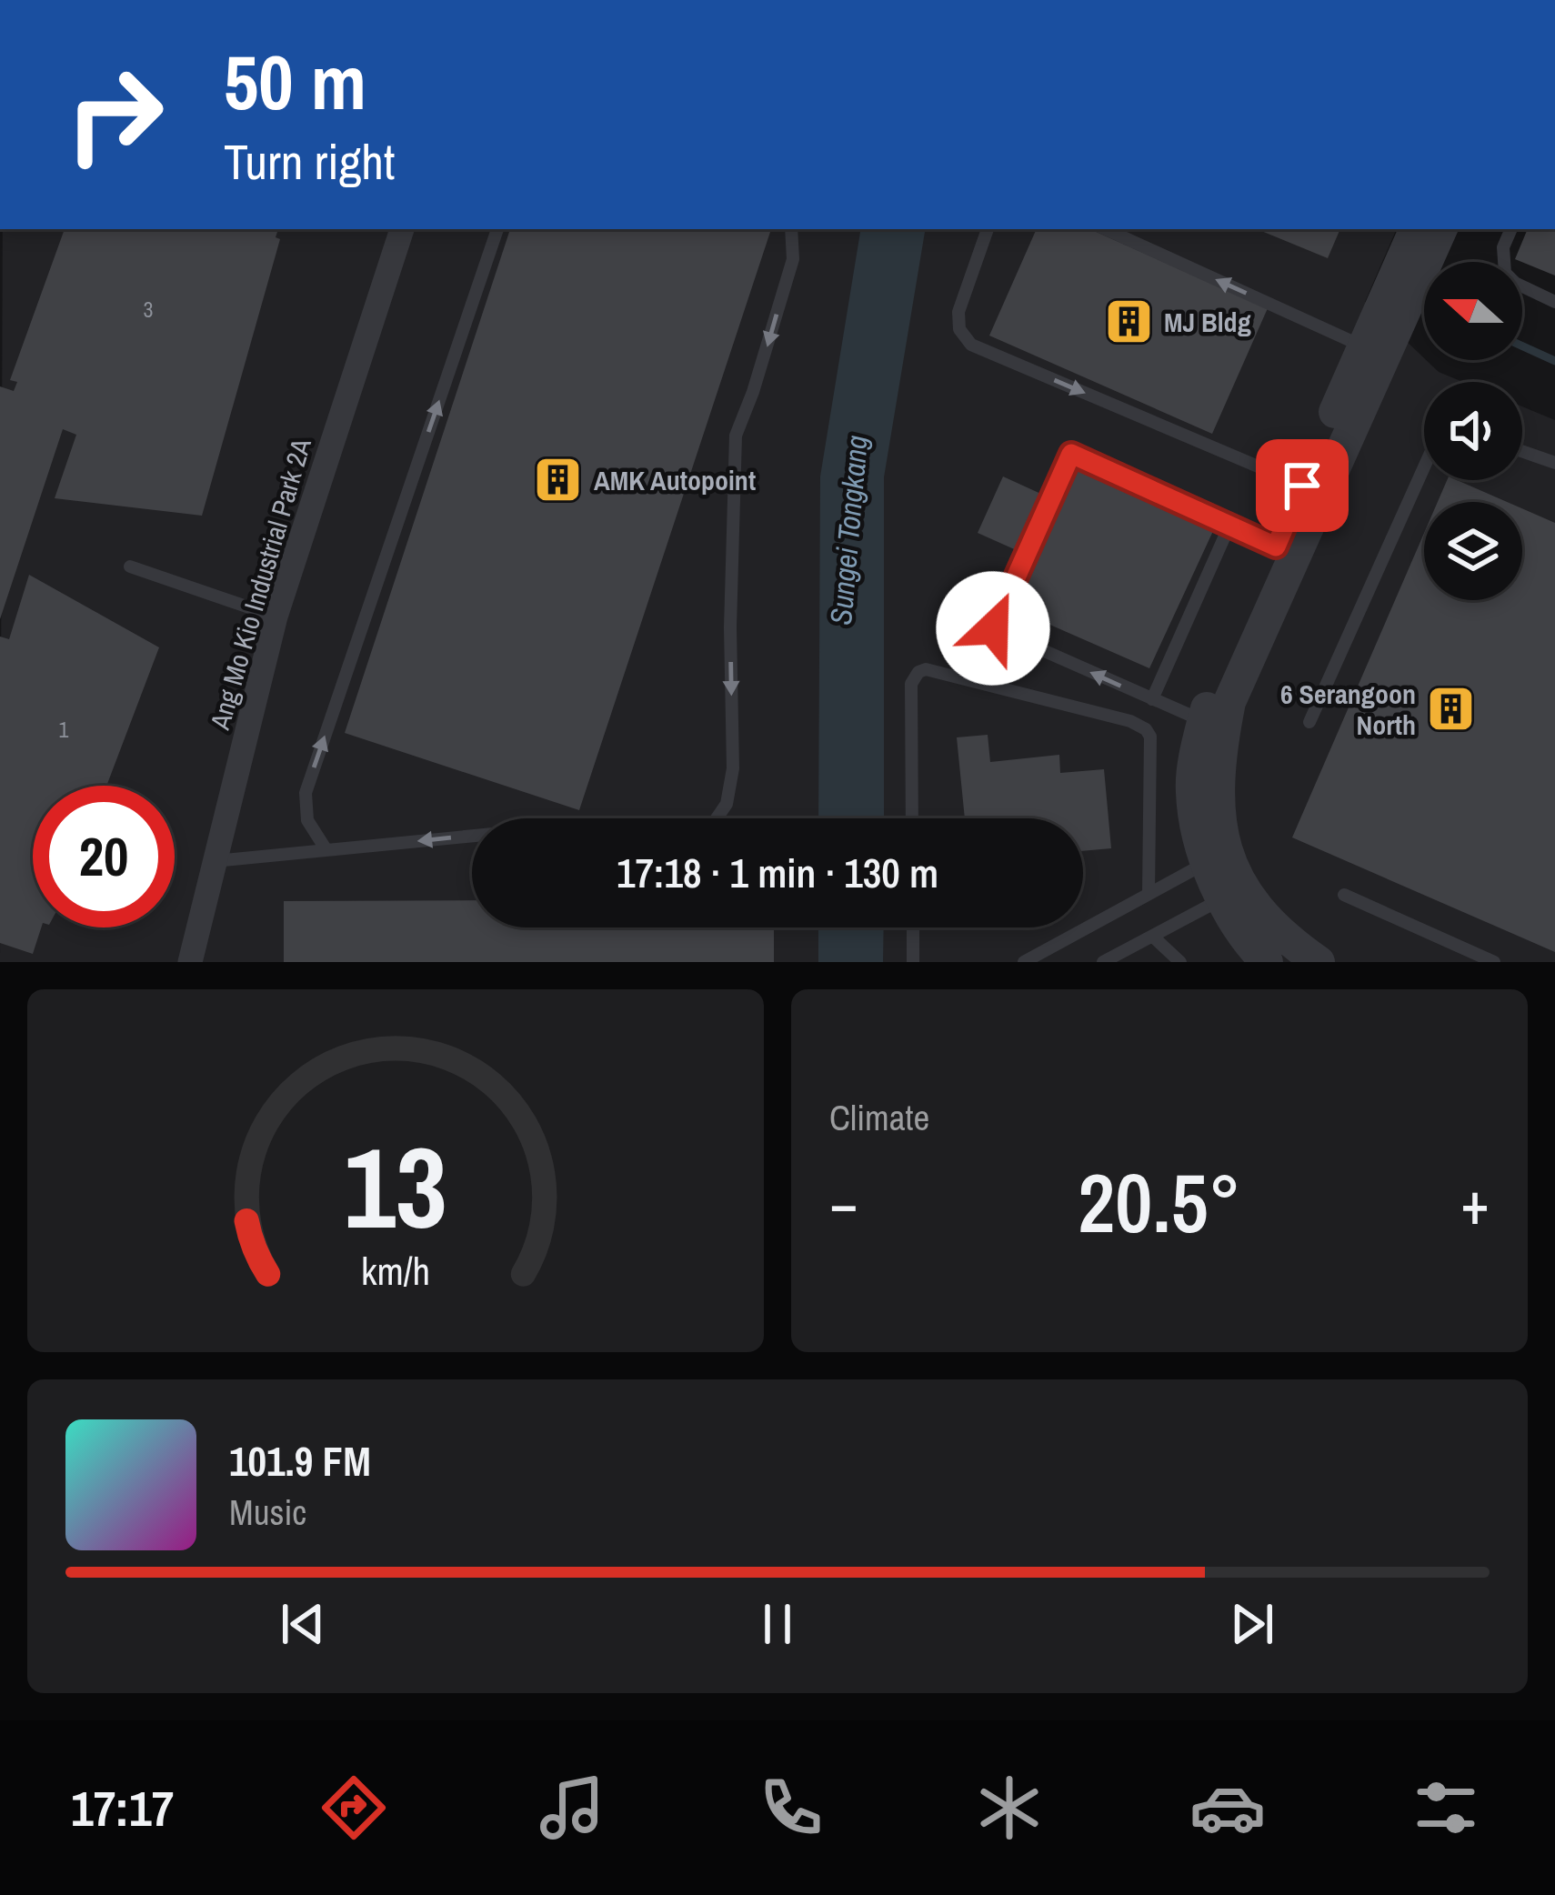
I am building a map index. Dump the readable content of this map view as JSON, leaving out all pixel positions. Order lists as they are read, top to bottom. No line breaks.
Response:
{"streets":{"street":["Ang Mo Kio Industrial Park 2A"]},"water":["Sungei Tongkang"],"places":{"building":["MJ Bldg","AMK Autopoint","6 Serangoon North"]},"house_numbers":["3","1"],"north":"left","page":{"turn":["50 m","Turn right"],"limit":"20","trip":"17:18 · 1 min · 130 m","tile":"Climate","heat":["−","20.5°","+"],"song":["101.9 FM","Music"],"tabs":"17:17","gauge":["13","km/h"]}}
